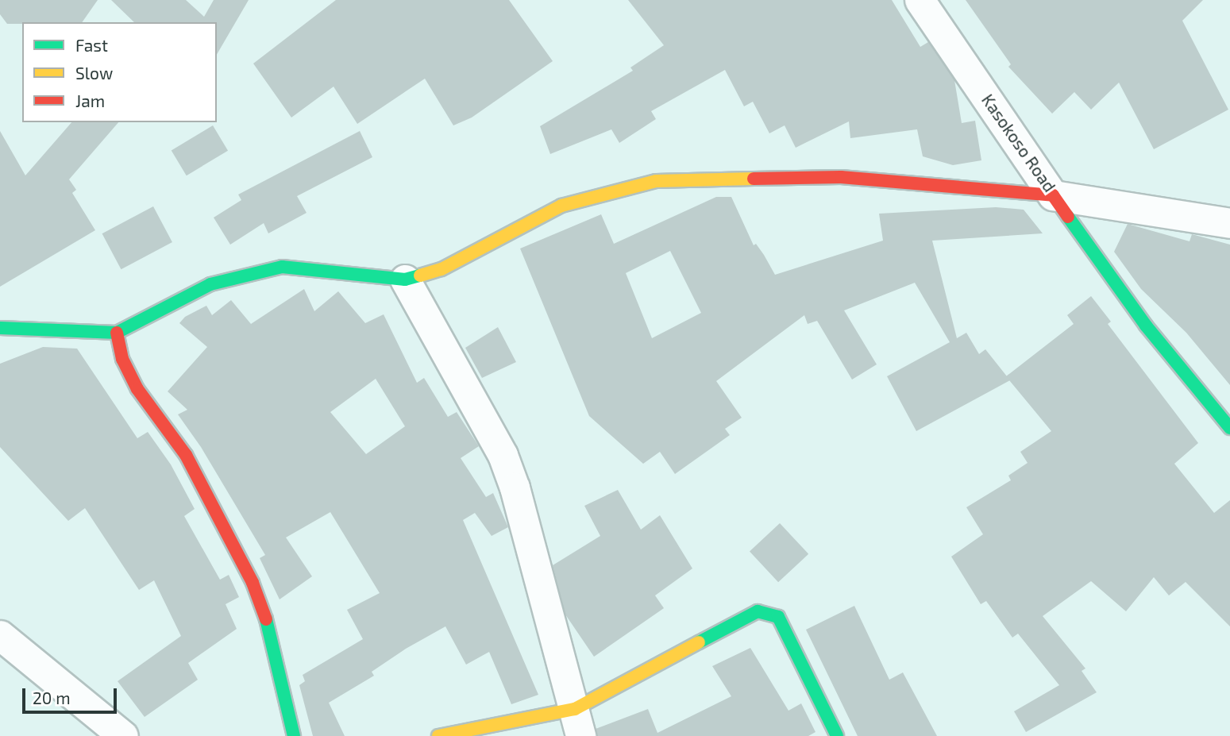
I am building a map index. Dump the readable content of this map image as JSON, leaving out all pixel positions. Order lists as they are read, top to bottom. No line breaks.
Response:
{"streets":{"street":["Kasokoso Road"]},"legend":["Fast","Slow","Jam"],"scale_bar":"20 m"}
